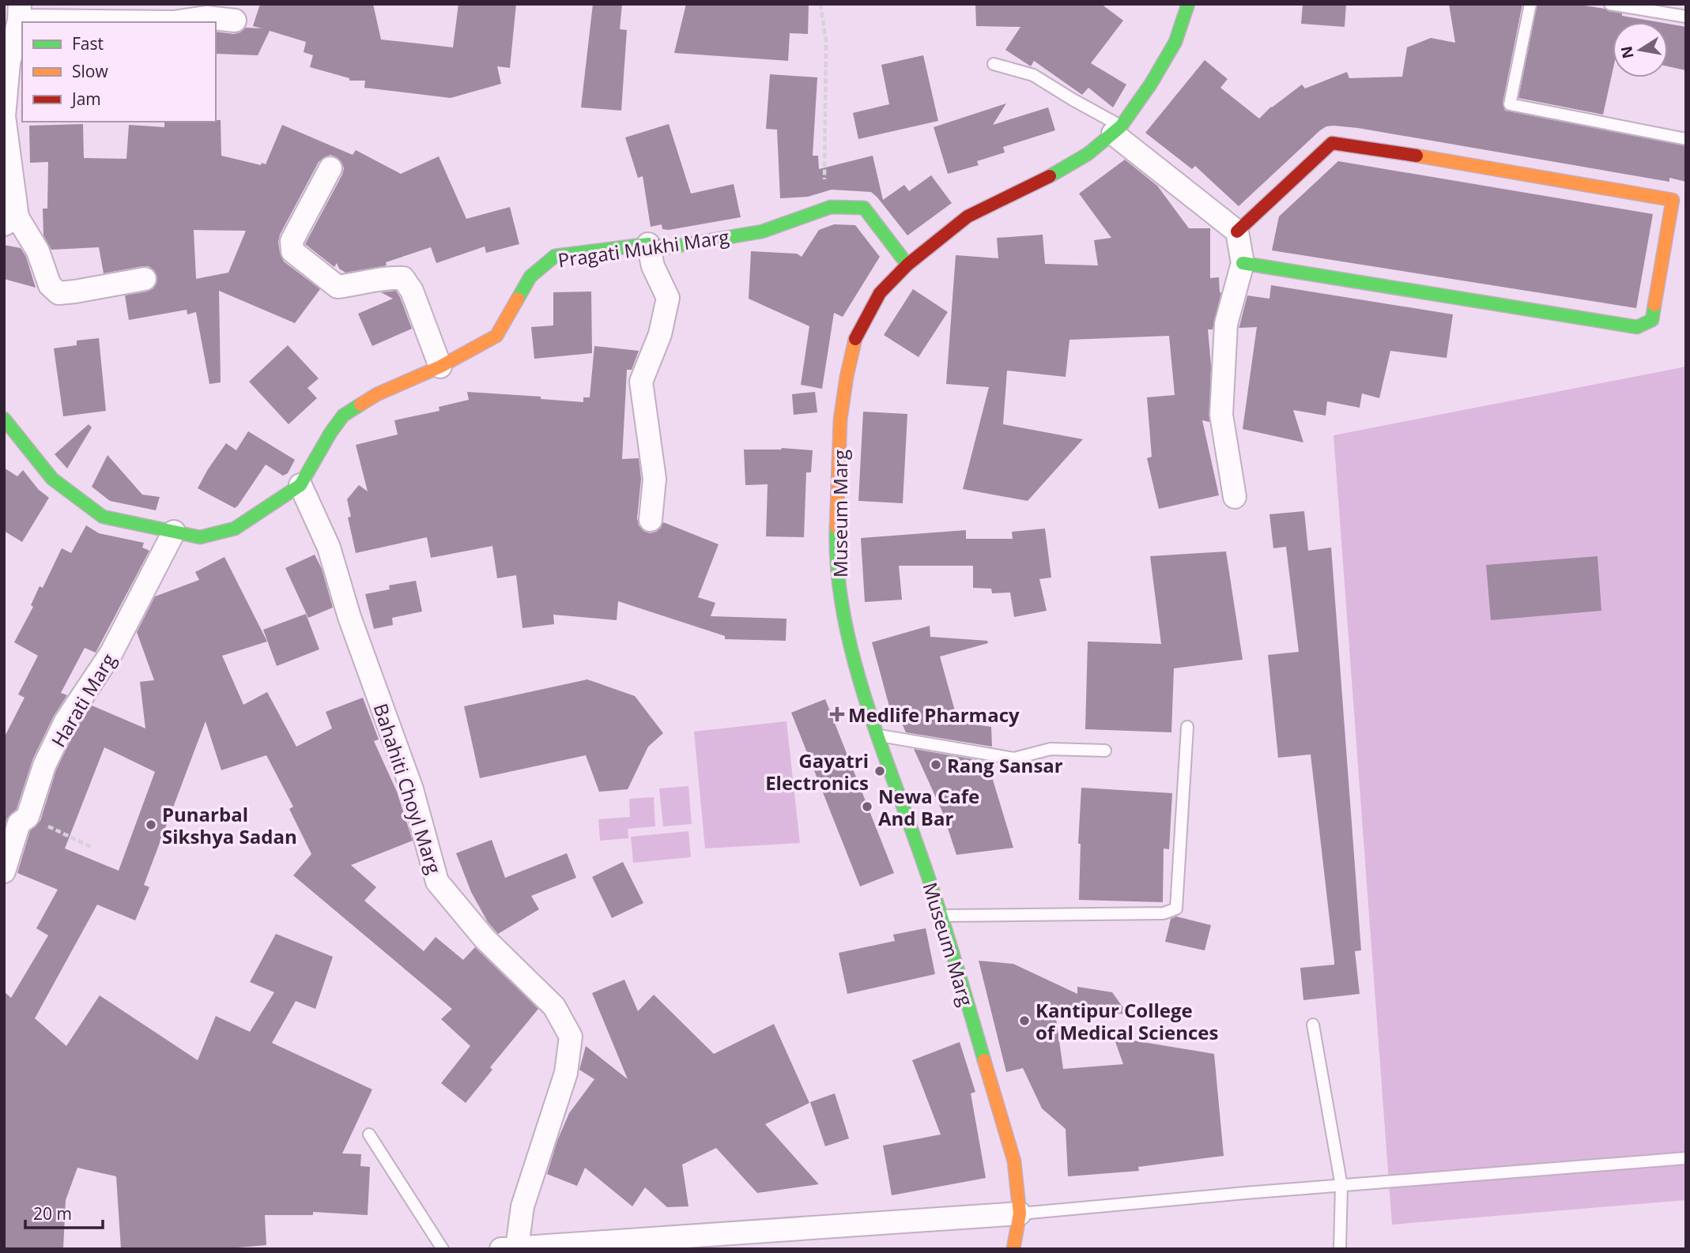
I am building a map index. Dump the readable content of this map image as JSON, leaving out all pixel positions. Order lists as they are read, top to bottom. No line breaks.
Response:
{"streets":{"street":["Pragati Mukhi Marg","Museum Marg","Harati Marg","Bahahiti Choyl Marg"]},"crossings":[["Pragati Mukhi Marg","Museum Marg"],["Pragati Mukhi Marg","Harati Marg"],["Pragati Mukhi Marg","Bahahiti Choyl Marg"]],"places":{"health":["Medlife Pharmacy"],"other":["Rang Sansar","Gayatri Electronics","Newa Cafe And Bar","Punarbal Sikshya Sadan","Kantipur College of Medical Sciences"]},"legend":["Fast","Slow","Jam"],"scale_bar":"20 m","north":"left"}
